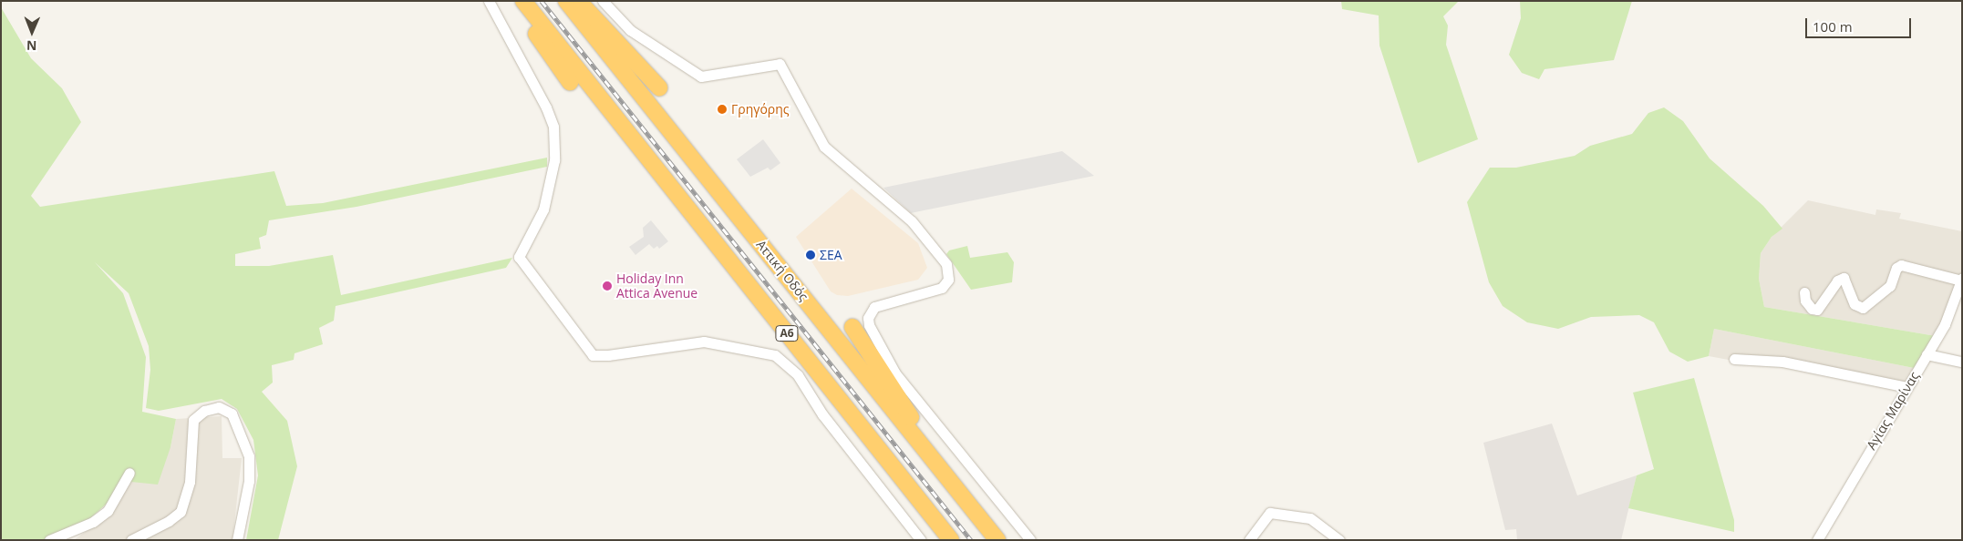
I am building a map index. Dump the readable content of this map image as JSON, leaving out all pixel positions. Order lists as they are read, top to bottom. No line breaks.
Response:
{"streets":{"highway":["Αττική Οδός","Α6"],"street":["Αγίας Μαρίνας"]},"places":["Γρηγόρης","ΣΕΑ","Holiday Inn Attica Avenue"],"scale_bar":"100 m","north":"bottom"}
